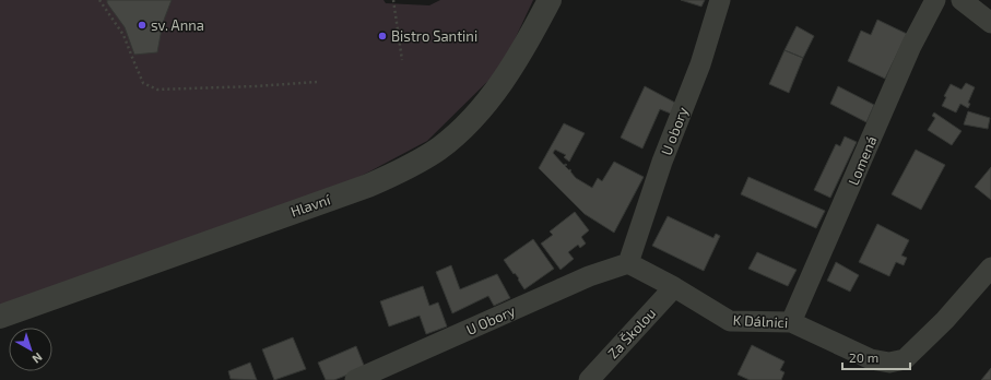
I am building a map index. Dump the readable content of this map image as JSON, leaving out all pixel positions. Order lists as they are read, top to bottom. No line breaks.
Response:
{"streets":{"street":["U obory","Lomená","Hlavní","U Obory","K Dálnici","Za Školou"]},"crossings":[["U obory","U Obory"],["U obory","K Dálnici"],["Lomená","K Dálnici"],["U Obory","K Dálnici"],["K Dálnici","Za Školou"]],"places":["sv. Anna","Bistro Santini"],"scale_bar":"20 m","north":"bottom right"}
